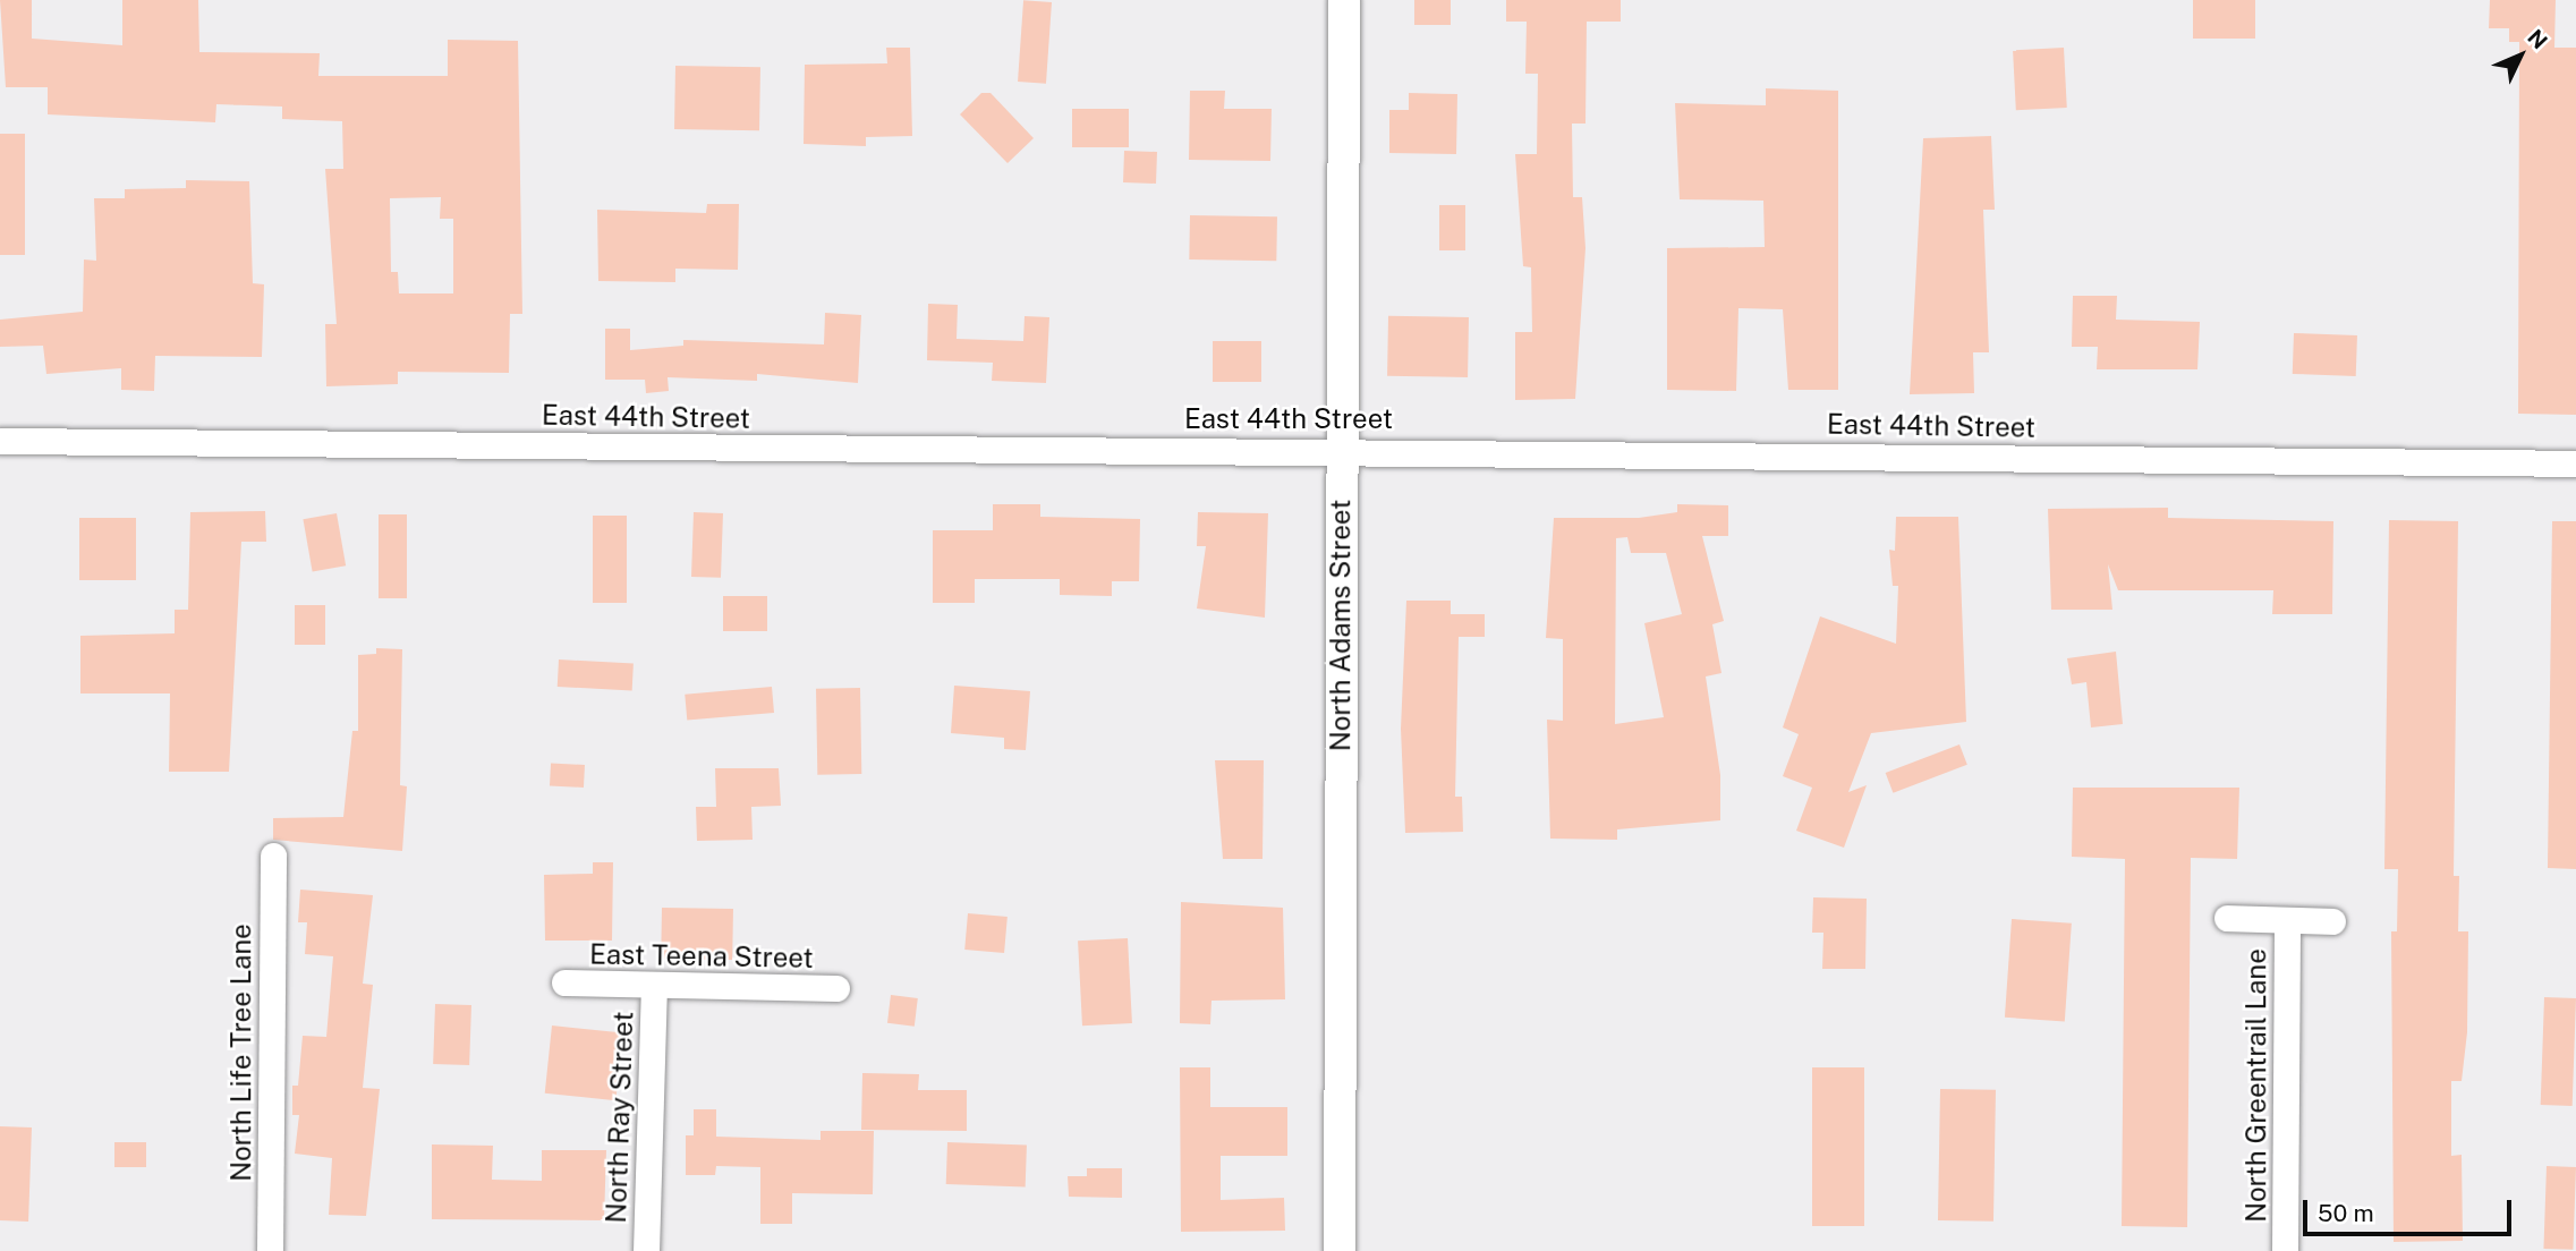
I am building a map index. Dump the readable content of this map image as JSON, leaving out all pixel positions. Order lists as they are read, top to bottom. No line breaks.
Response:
{"streets":{"street":["East 44th Street","North Adams Street","East Teena Street","North Life Tree Lane","North Greentrail Lane","North Ray Street"]},"crossings":[["East 44th Street","North Adams Street"],["East Teena Street","North Ray Street"]],"scale_bar":"50 m","north":"top right"}
